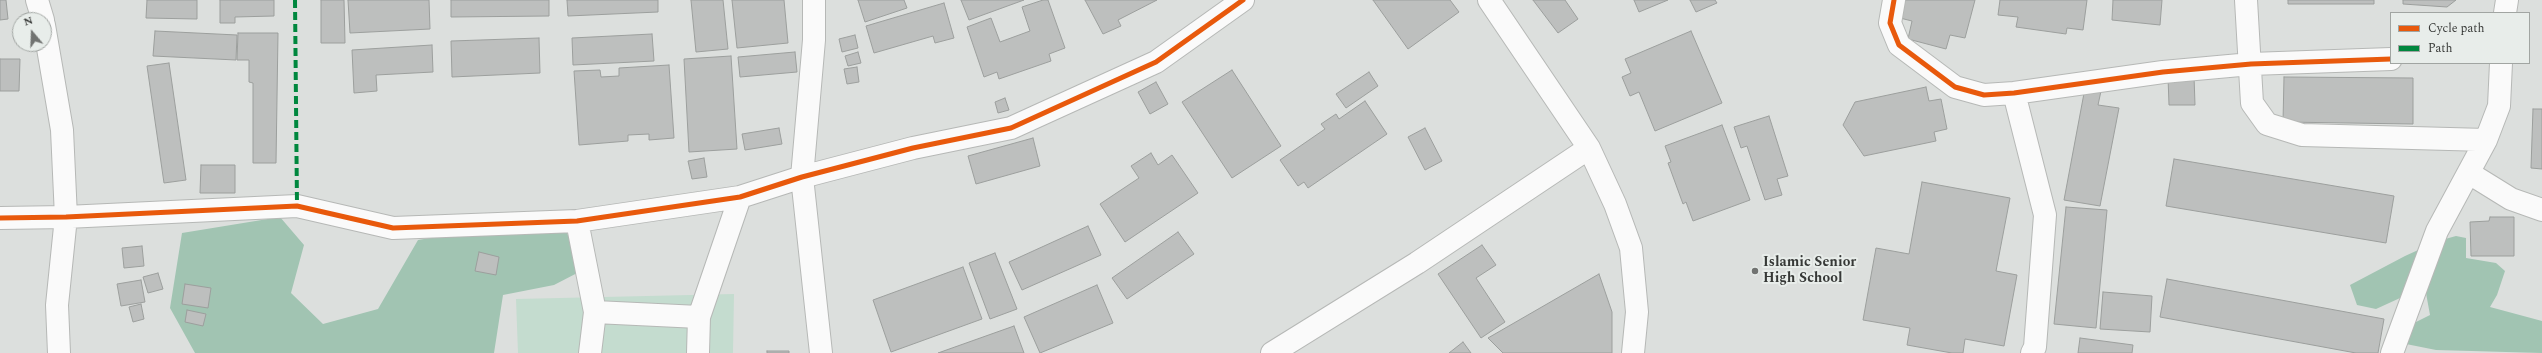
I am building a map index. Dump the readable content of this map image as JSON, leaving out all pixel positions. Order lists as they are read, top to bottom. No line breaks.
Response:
{"places":["Islamic Senior High School"],"legend":["Cycle path","Path"],"north":"top"}
